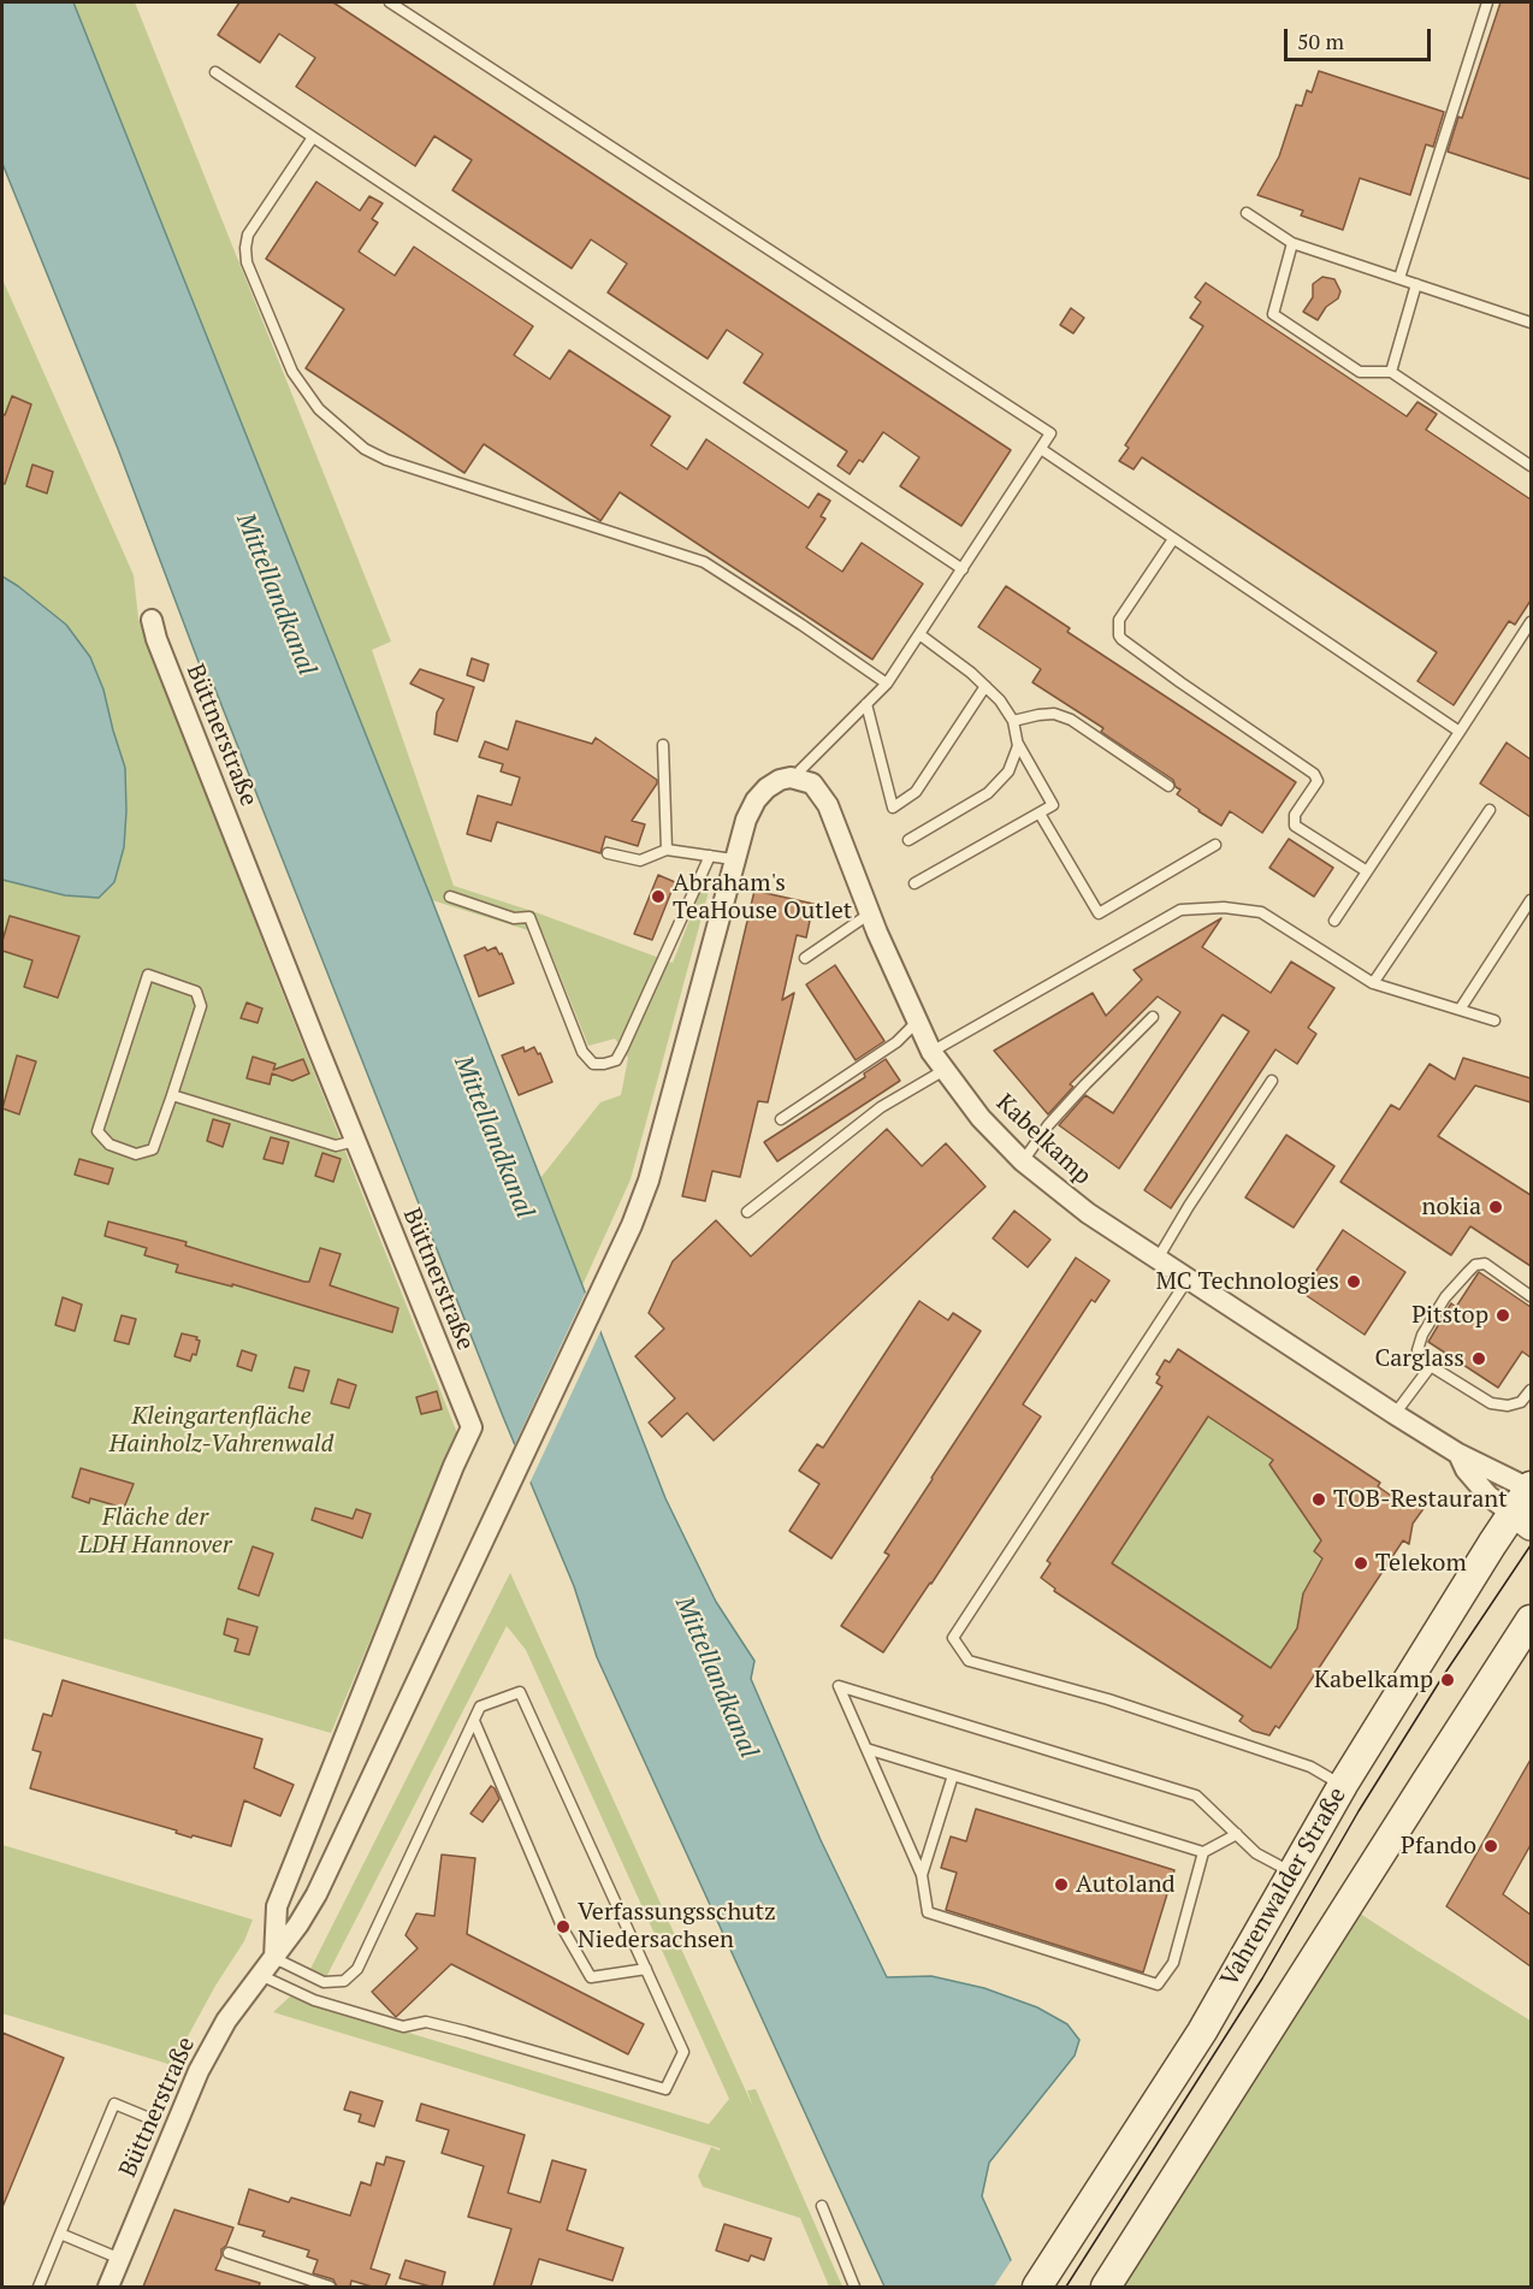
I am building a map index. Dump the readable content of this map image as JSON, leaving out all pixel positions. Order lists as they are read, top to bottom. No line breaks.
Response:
{"streets":{"main road":["Vahrenwalder Straße"],"street":["Büttnerstraße","Kabelkamp"]},"crossings":[["Büttnerstraße","Kabelkamp"],["Kabelkamp","Vahrenwalder Straße"]],"water":["Mittellandkanal"],"parks":["Kleingartenfläche Hainholz-Vahrenwald","Fläche der LDH Hannover"],"places":["Abraham's TeaHouse Outlet","nokia","MC Technologies","Pitstop","Carglass","TOB-Restaurant","Telekom","Kabelkamp","Pfando","Autoland","Verfassungsschutz Niedersachsen"],"scale_bar":"50 m"}
